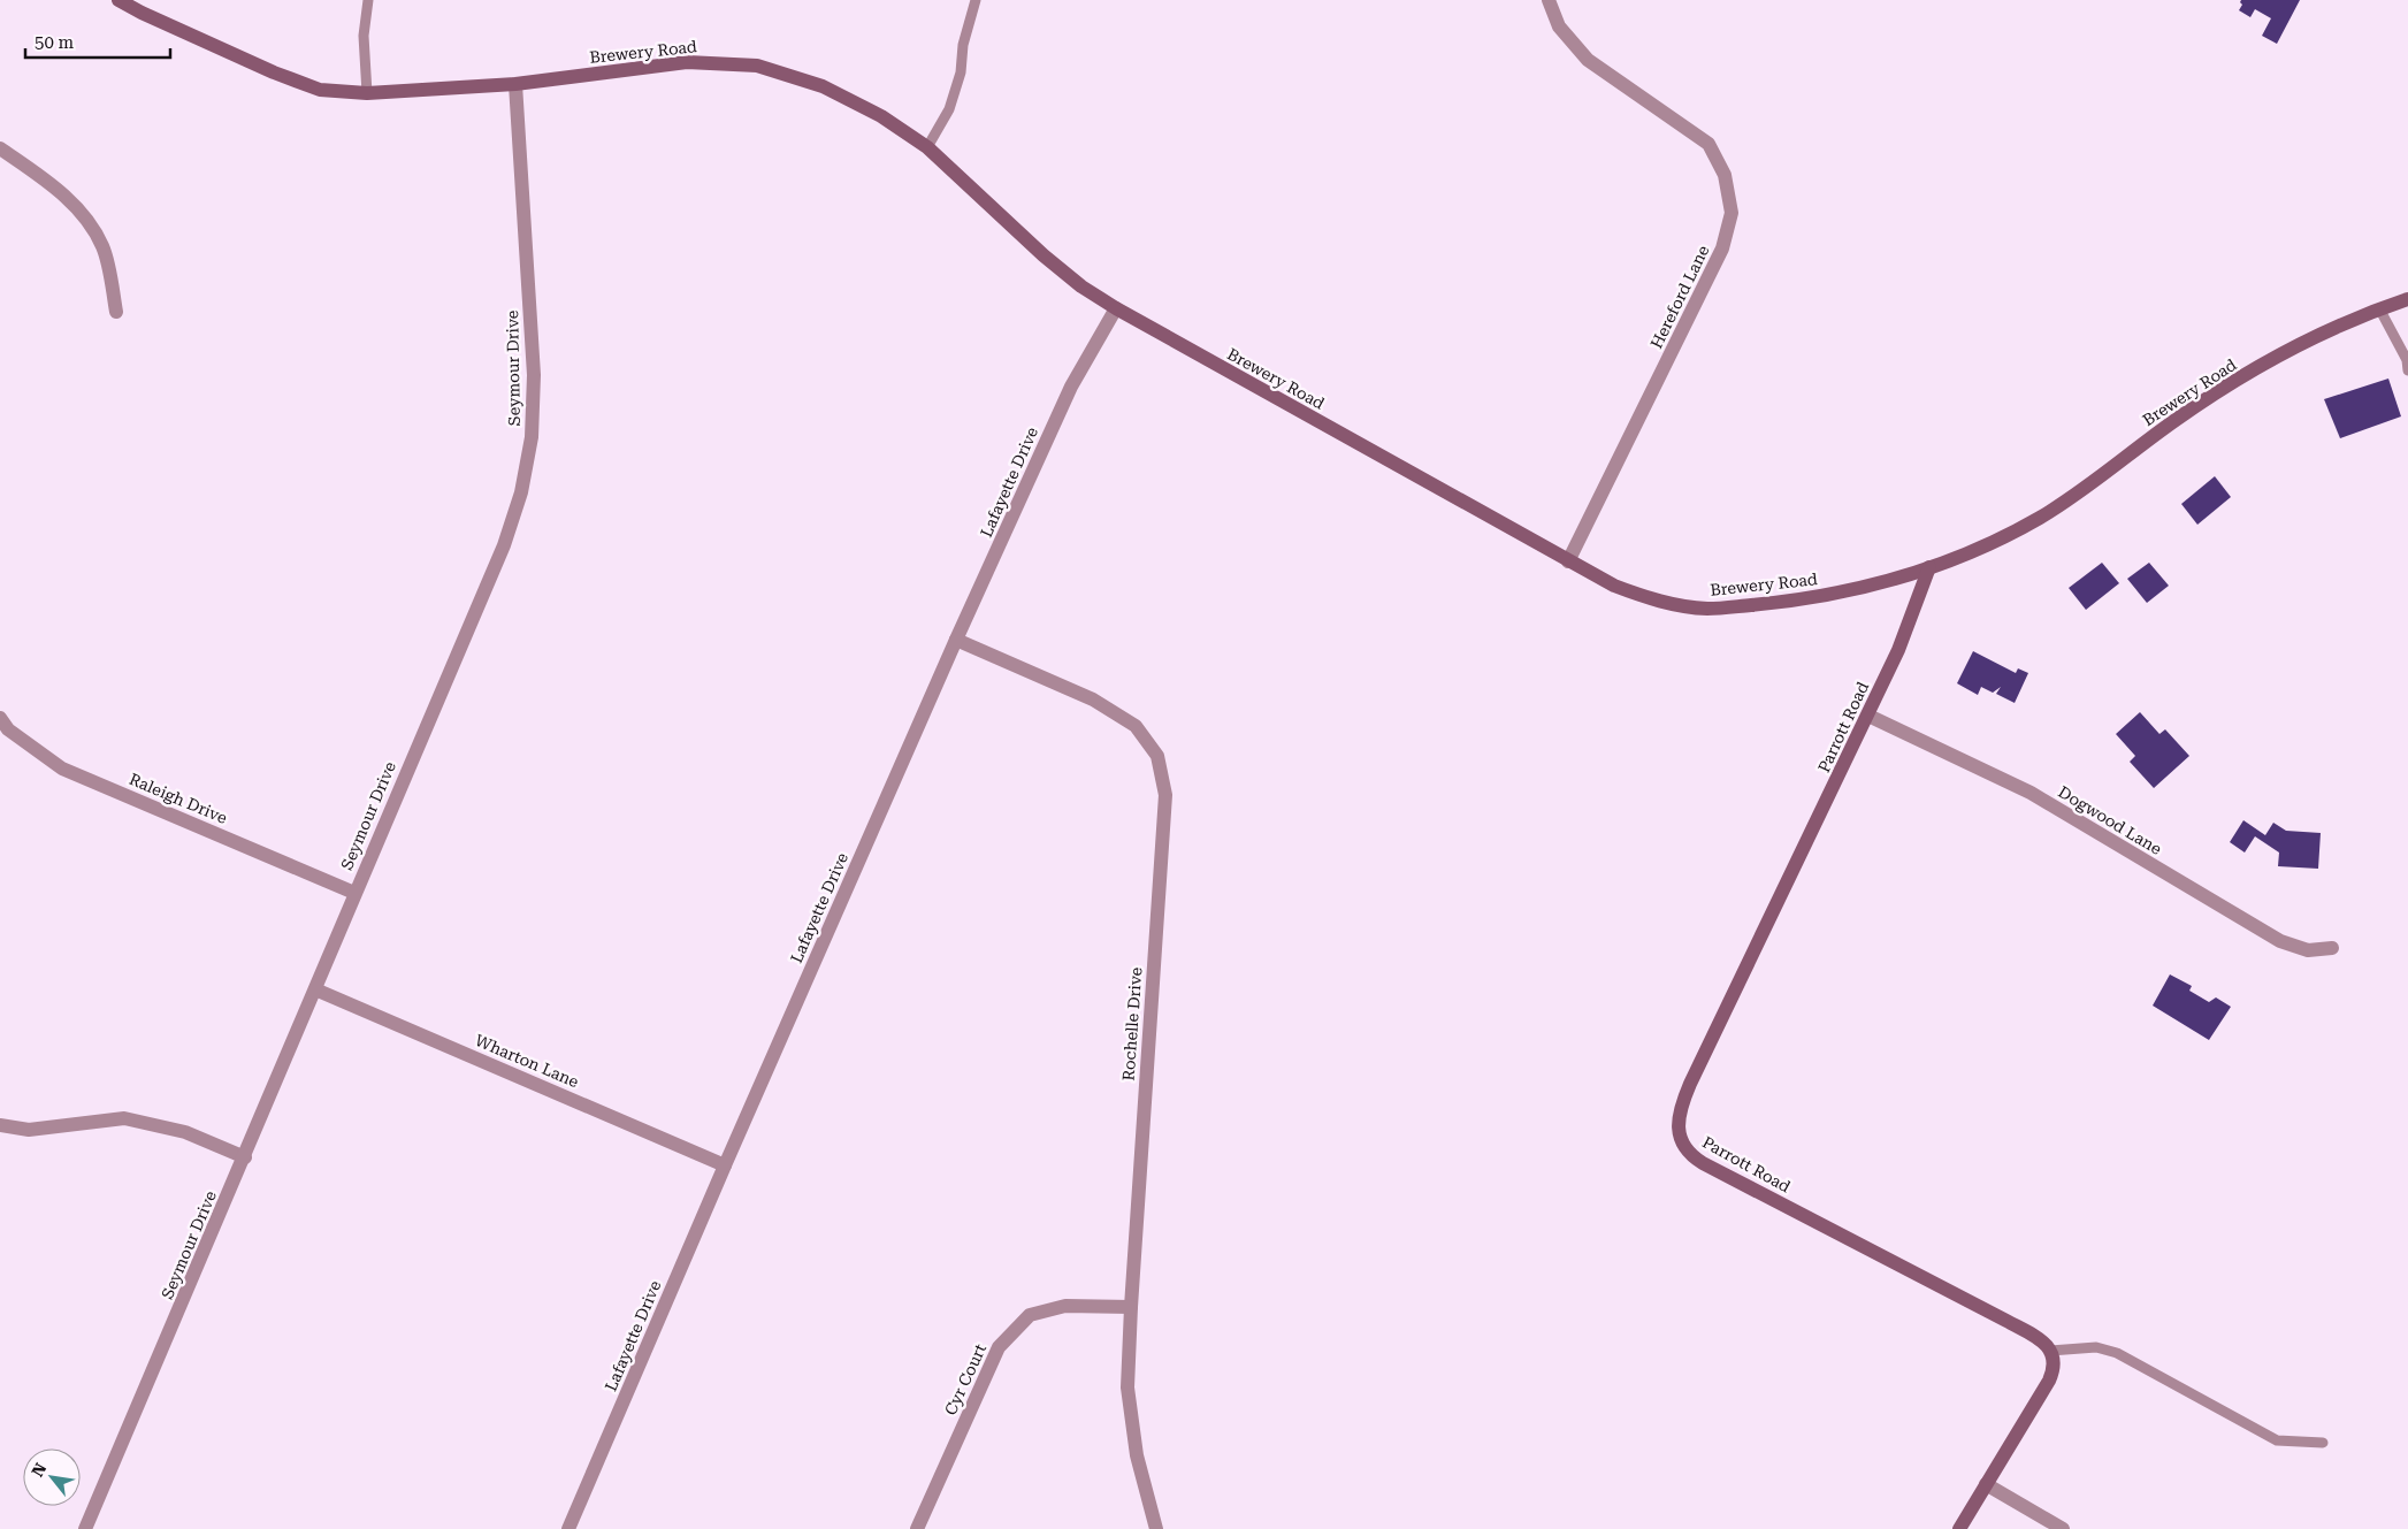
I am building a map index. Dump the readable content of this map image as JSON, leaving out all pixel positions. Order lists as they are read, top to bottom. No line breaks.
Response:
{"streets":{"street":["Brewery Road","Hereford Lane","Seymour Drive","Lafayette Drive","Parrott Road","Raleigh Drive","Dogwood Lane","Rochelle Drive","Wharton Lane","Cyr Court"]},"crossings":[["Brewery Road","Hereford Lane"],["Brewery Road","Seymour Drive"],["Brewery Road","Lafayette Drive"],["Brewery Road","Parrott Road"],["Seymour Drive","Raleigh Drive"],["Seymour Drive","Wharton Lane"],["Lafayette Drive","Rochelle Drive"],["Lafayette Drive","Wharton Lane"],["Parrott Road","Dogwood Lane"],["Rochelle Drive","Cyr Court"]],"scale_bar":"50 m","north":"top left"}
